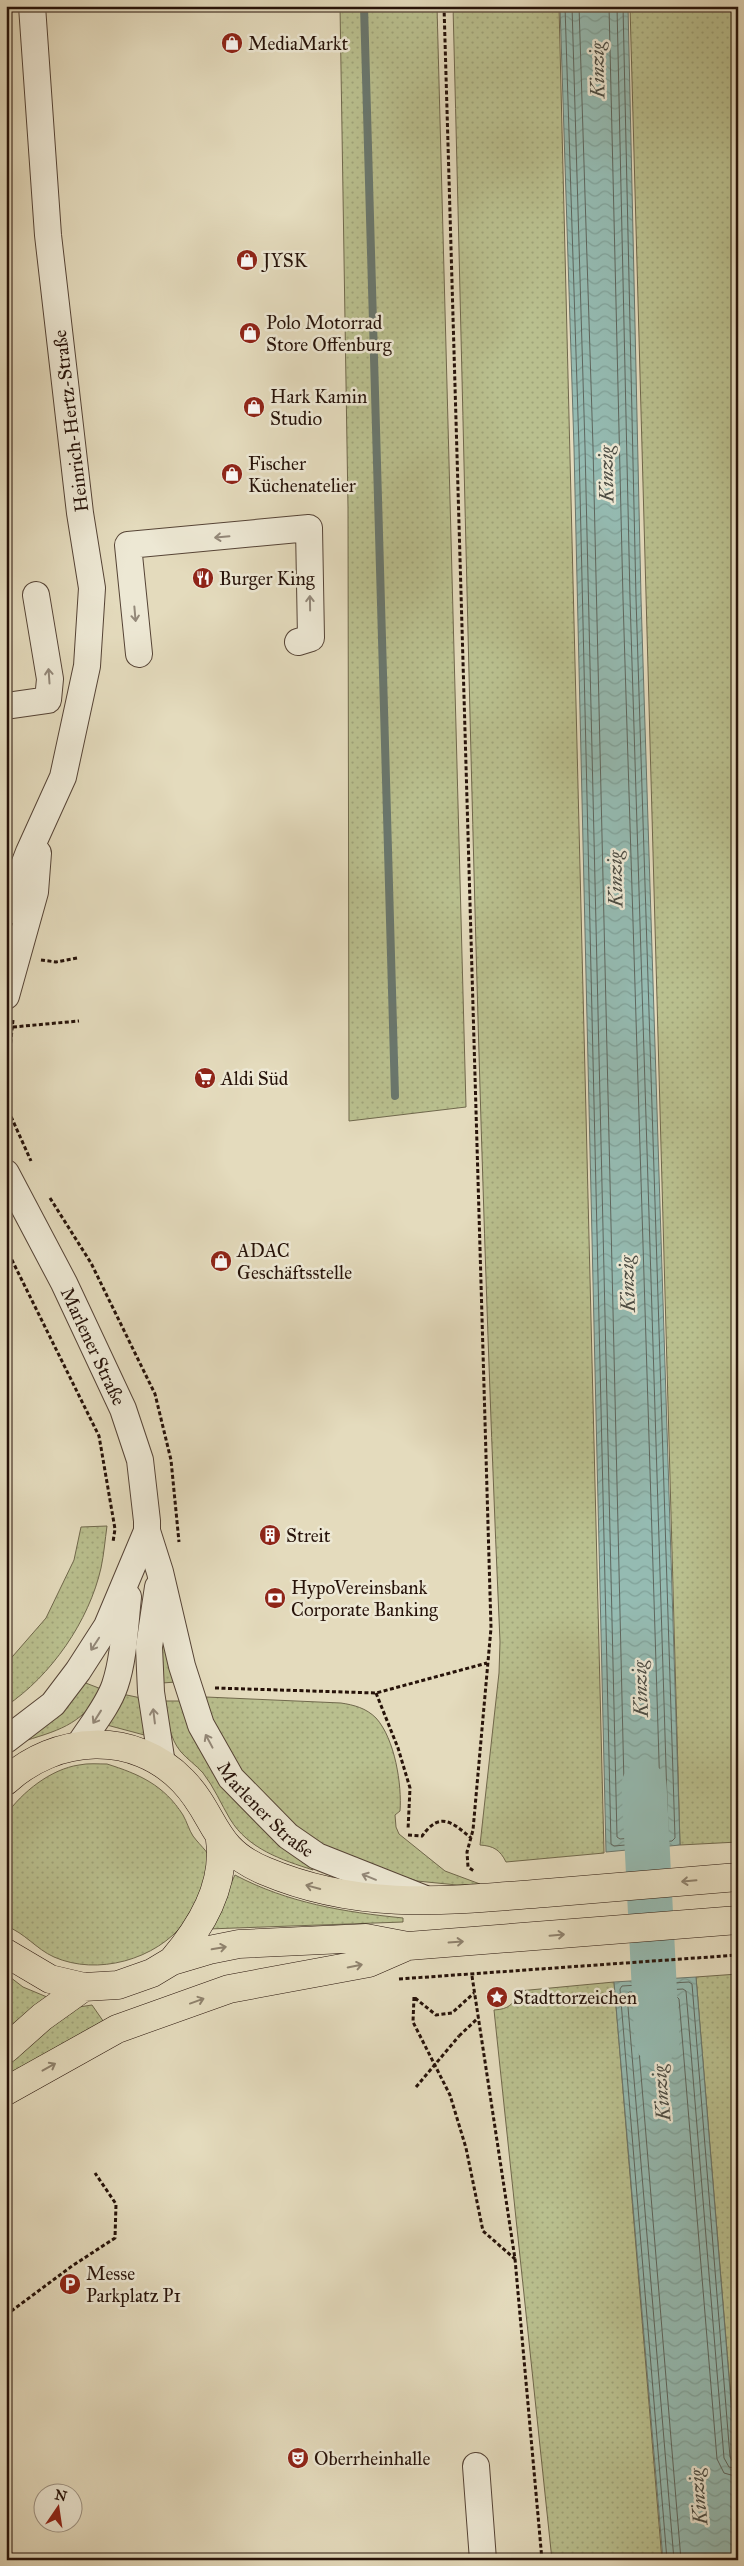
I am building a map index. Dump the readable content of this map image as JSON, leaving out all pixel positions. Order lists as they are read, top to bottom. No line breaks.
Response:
{"streets":{"main road":["Marlener Straße"],"street":["Heinrich-Hertz-Straße"]},"water":["Kinzig"],"places":{"shop":["MediaMarkt","JYSK","Polo Motorrad Store Offenburg","Hark Kamin Studio","Fischer Küchenatelier","ADAC Geschäftsstelle"],"restaurant":["Burger King"],"supermarket":["Aldi Süd"],"building":["Streit"],"bank":["HypoVereinsbank Corporate Banking"],"place":["Stadttorzeichen"],"parking":["Messe Parkplatz P1"],"theatre":["Oberrheinhalle"]},"north":"top"}
